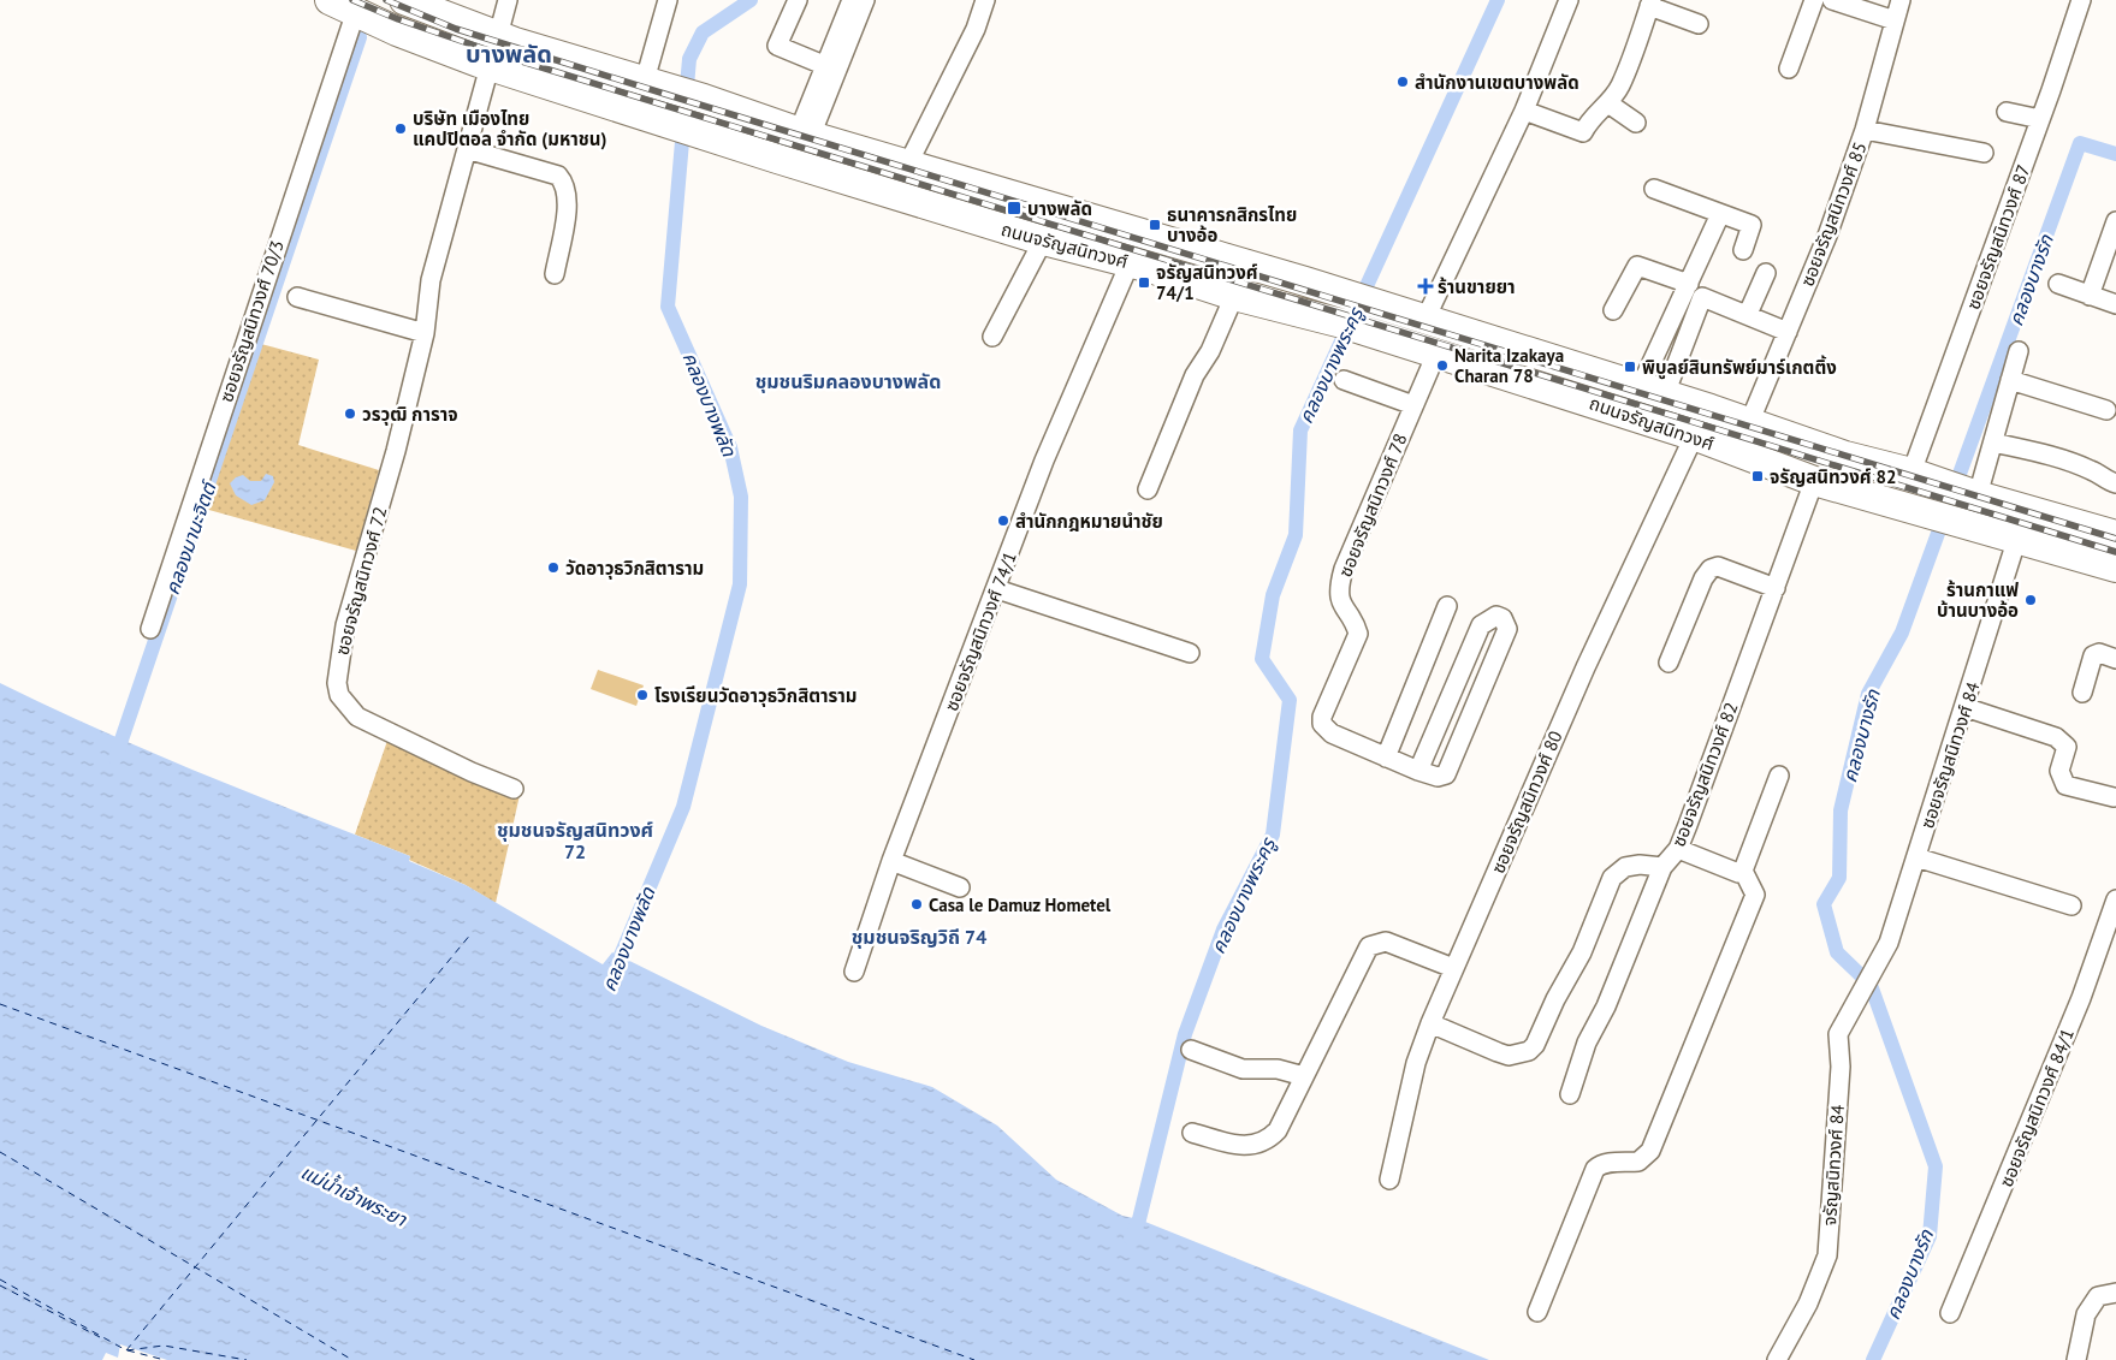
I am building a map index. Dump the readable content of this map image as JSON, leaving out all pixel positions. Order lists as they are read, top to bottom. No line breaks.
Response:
{"streets":{"main road":["ถนนจรัญสนิทวงศ์"],"street":["ซอยจรัญสนิทวงศ์ 85","ซอยจรัญสนิทวงศ์ 87","ซอยจรัญสนิทวงศ์ 70/3","ซอยจรัญสนิทวงศ์ 78","ซอยจรัญสนิทวงศ์ 72","ซอยจรัญสนิทวงศ์ 74/1","ซอยจรัญสนิทวงศ์ 84","ซอยจรัญสนิทวงศ์ 82","ซอยจรัญสนิทวงศ์ 80","ซอยจรัญสนิทวงศ์ 84/1","จรัญสนิทวงศ์ 84"]},"crossings":[["ซอยจรัญสนิทวงศ์ 85","ถนนจรัญสนิทวงศ์"],["ซอยจรัญสนิทวงศ์ 87","ถนนจรัญสนิทวงศ์"],["ถนนจรัญสนิทวงศ์","ซอยจรัญสนิทวงศ์ 70/3"],["ถนนจรัญสนิทวงศ์","ซอยจรัญสนิทวงศ์ 78"],["ถนนจรัญสนิทวงศ์","ซอยจรัญสนิทวงศ์ 72"],["ถนนจรัญสนิทวงศ์","ซอยจรัญสนิทวงศ์ 74/1"],["ถนนจรัญสนิทวงศ์","ซอยจรัญสนิทวงศ์ 84"],["ถนนจรัญสนิทวงศ์","ซอยจรัญสนิทวงศ์ 82"],["ถนนจรัญสนิทวงศ์","ซอยจรัญสนิทวงศ์ 80"],["ซอยจรัญสนิทวงศ์ 84","จรัญสนิทวงศ์ 84"]],"districts":["บางพลัด","ชุมชนริมคลองบางพลัด","ชุมชนจรัญสนิทวงศ์ 72","ชุมชนจริญวิถี 74"],"water":["คลองบางรัก","คลองบางพระครู","คลองบางพลัด","คลองมานะจิตต์","แม่น้ำเจ้าพระยา"],"places":{"other":["สำนักงานเขตบางพลัด","บริษัท เมืองไทย แคปปิตอล จำกัด (มหาชน)","Narita Izakaya Charan 78","วรวุฒิ การาจ","สำนักกฎหมายนำชัย","วัดอาวุธวิกสิตาราม","ร้านกาแฟ บ้านบางอ้อ","โรงเรียนวัดอาวุธวิกสิตาราม","Casa le Damuz Hometel"],"transit":["บางพลัด","ธนาคารกสิกรไทย บางอ้อ","จรัญสนิทวงศ์ 74/1","พิบูลย์สินทรัพย์มาร์เกตติ้ง","จรัญสนิทวงศ์ 82"],"health":["ร้านขายยา"]}}
